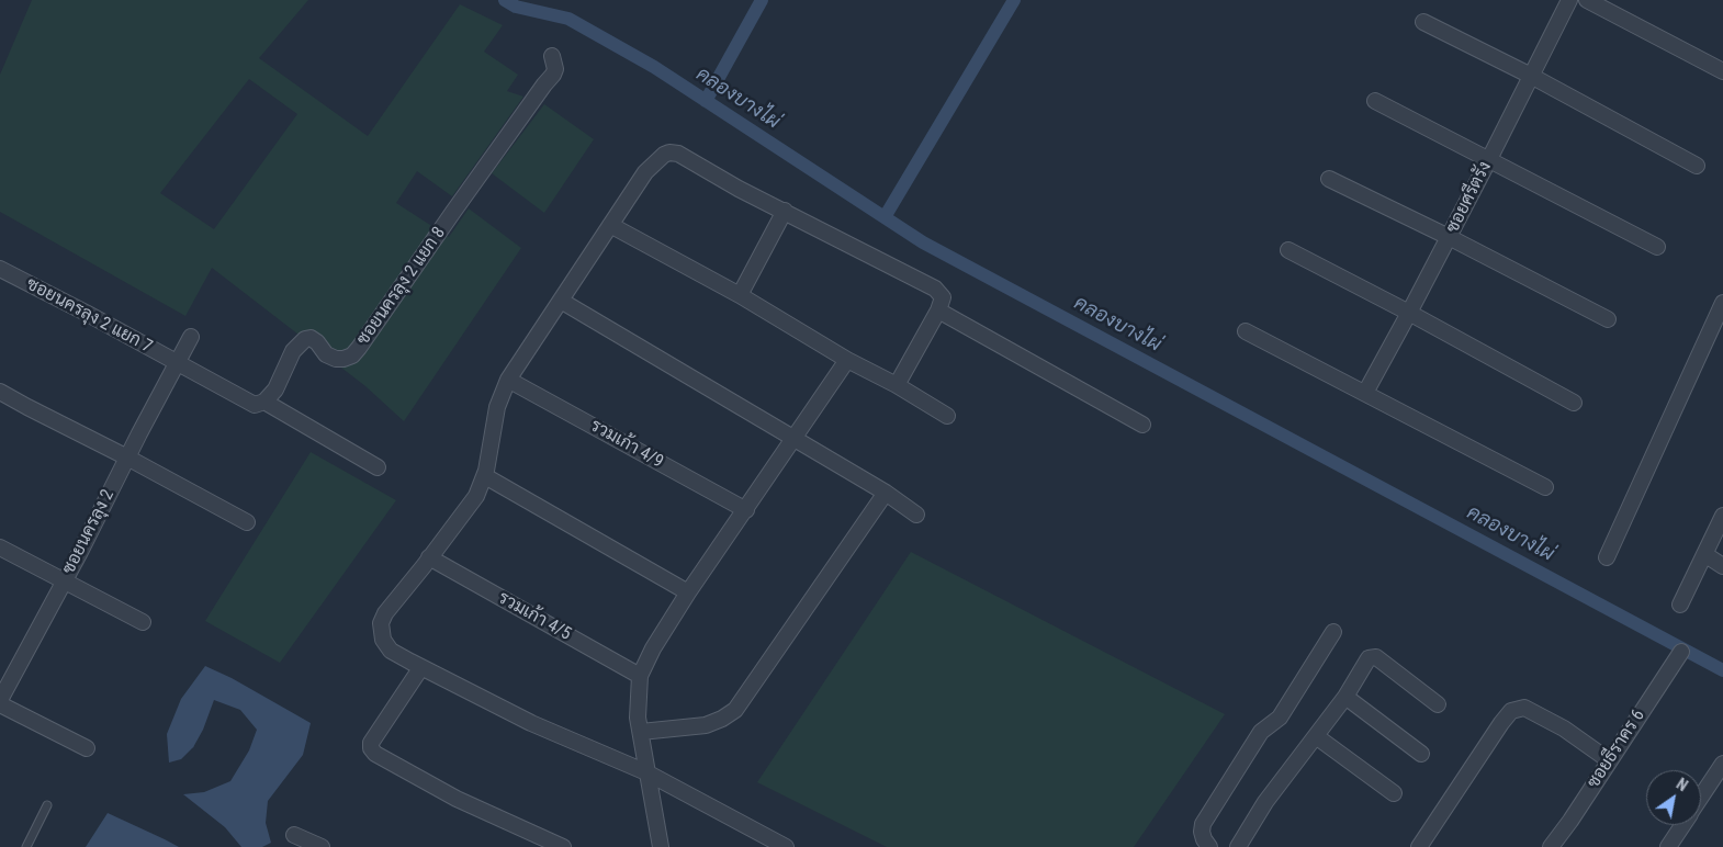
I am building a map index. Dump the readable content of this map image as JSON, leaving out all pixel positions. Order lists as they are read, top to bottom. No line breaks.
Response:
{"streets":{"street":["ซอยศรีตรัง","ซอยนครลุง 2 แยก 8","ซอยนครลุง 2 แยก 7","รวมเก้า 4/9","ซอยนครลุง 2","รวมเก้า 4/5","ซอยธีราคร 6"]},"crossings":[["ซอยนครลุง 2 แยก 7","ซอยนครลุง 2"]],"water":["คลองบางไผ่"],"north":"top right"}
